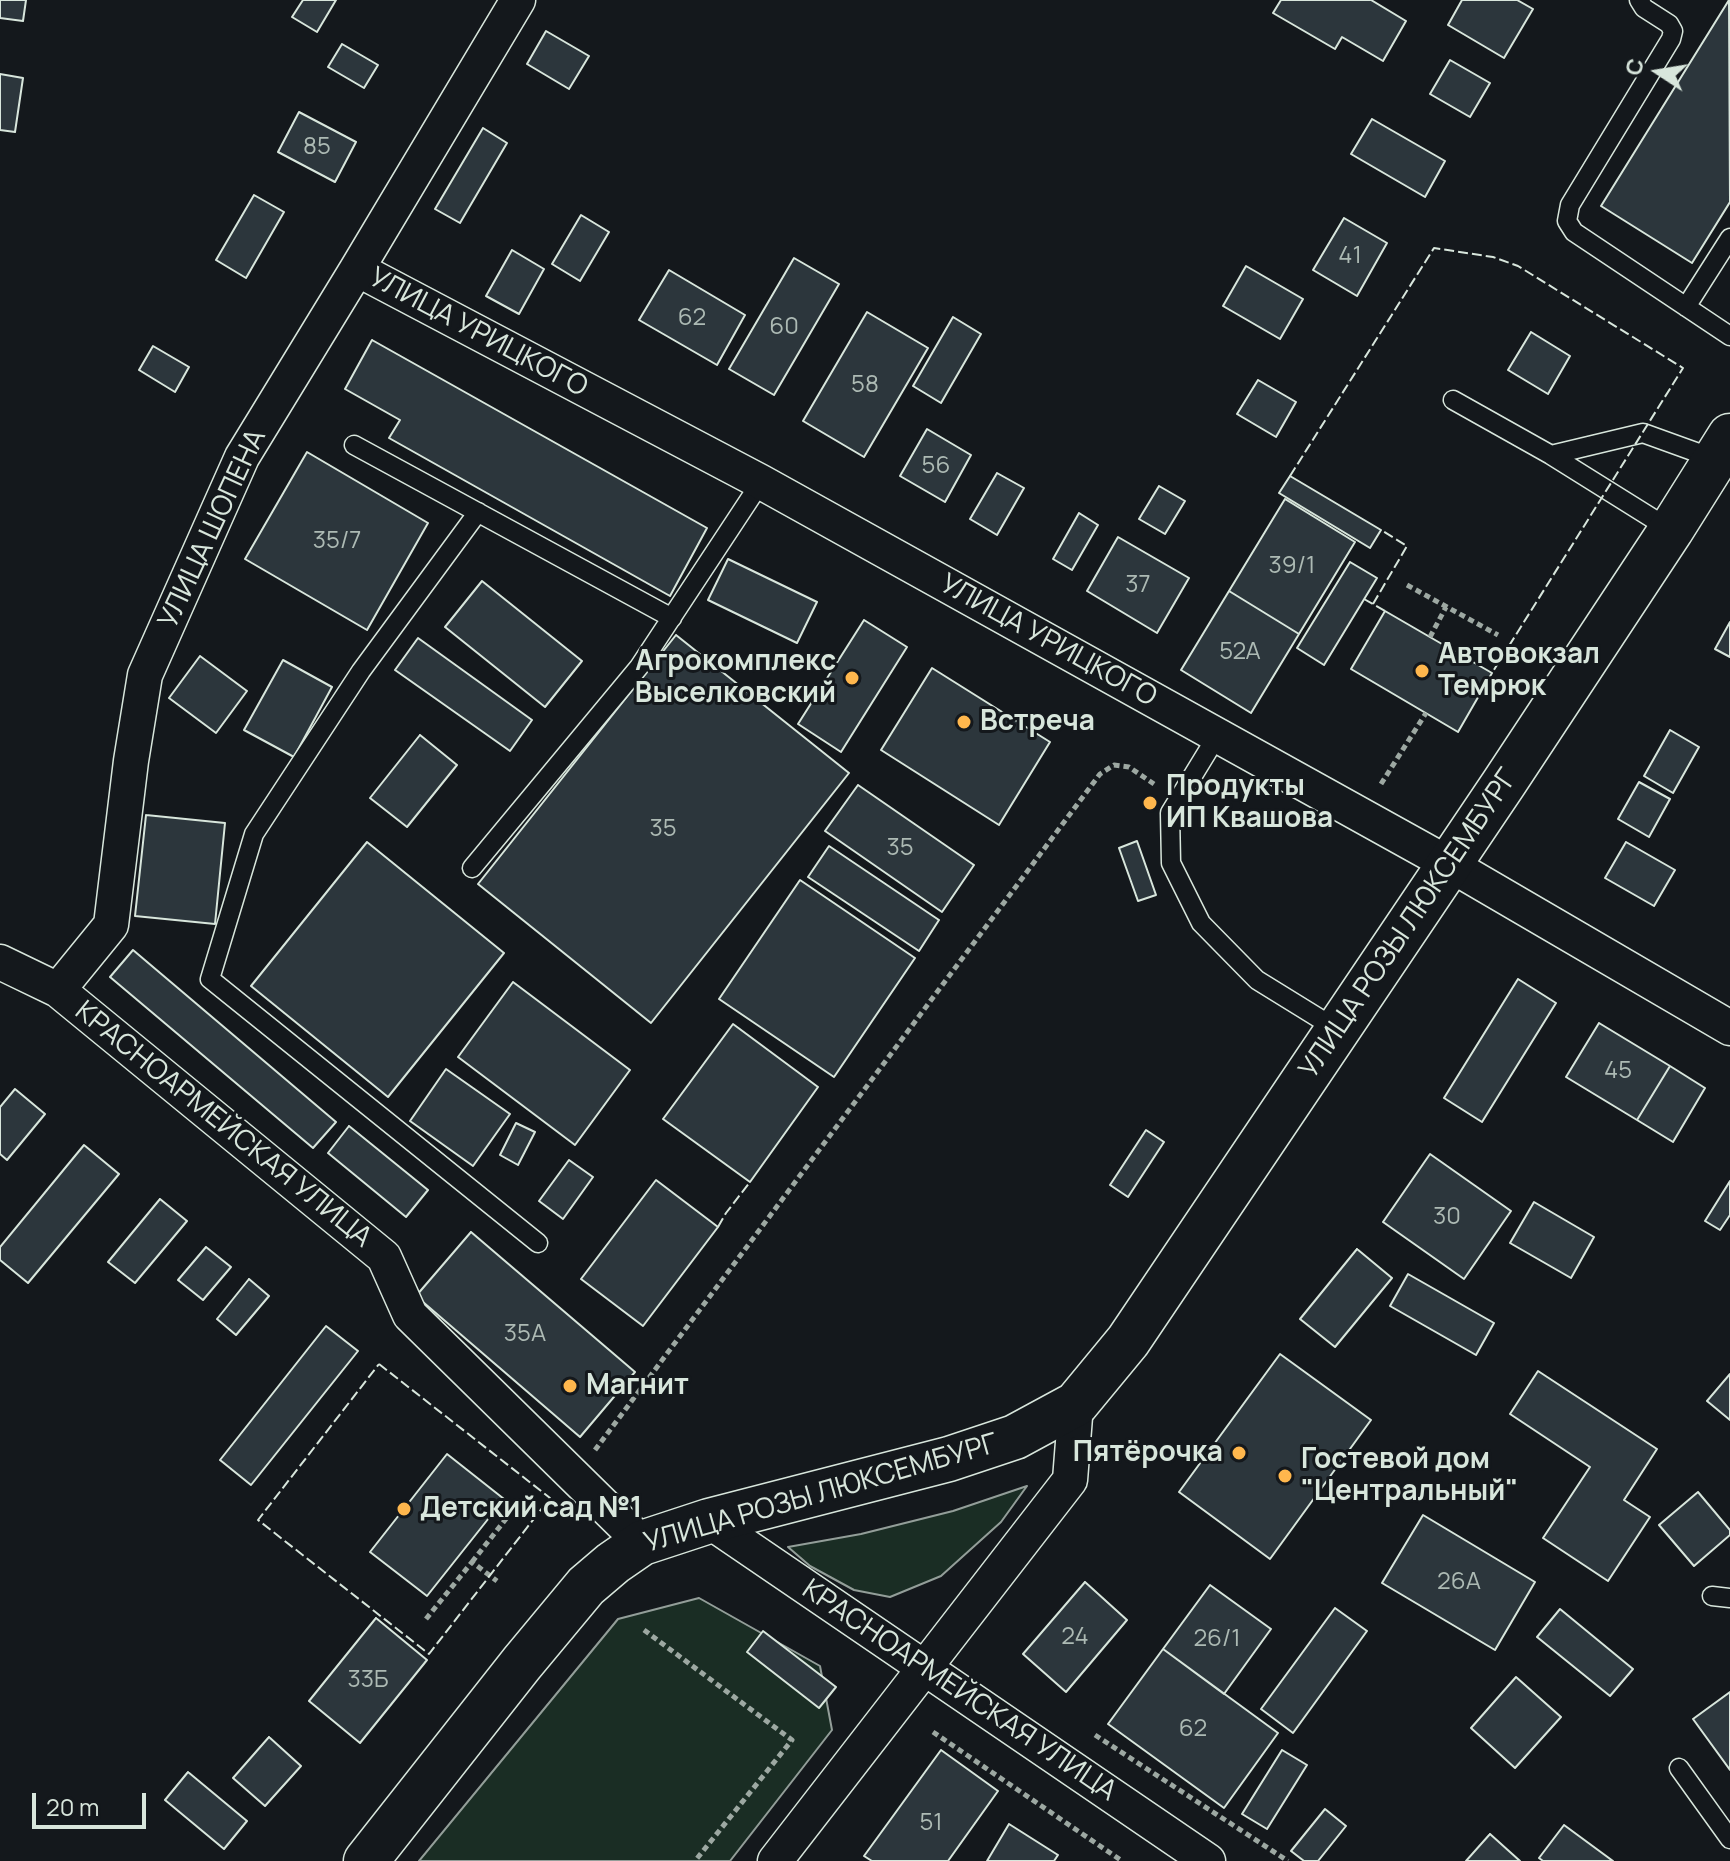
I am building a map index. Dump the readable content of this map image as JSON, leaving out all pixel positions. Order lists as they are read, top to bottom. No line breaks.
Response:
{"streets":{"main road":["УЛИЦА РОЗЫ ЛЮКСЕМБУРГ"],"street":["УЛИЦА УРИЦКОГО","УЛИЦА ШОПЕНА","КРАСНОАРМЕЙСКАЯ УЛИЦА"]},"crossings":[["УЛИЦА УРИЦКОГО","УЛИЦА ШОПЕНА"],["УЛИЦА УРИЦКОГО","УЛИЦА РОЗЫ ЛЮКСЕМБУРГ"],["УЛИЦА ШОПЕНА","КРАСНОАРМЕЙСКАЯ УЛИЦА"],["УЛИЦА РОЗЫ ЛЮКСЕМБУРГ","КРАСНОАРМЕЙСКАЯ УЛИЦА"]],"places":["Автовокзал Темрюк","Агрокомплекс Выселковский","Встреча","Продукты ИП Квашова","Магнит","Пятёрочка","Гостевой дом \"Центральный\"","Детский сад №1"],"house_numbers":["85","41","62","60","58","56","35/7","39/1","37","52А","35","35","45","30","35А","26А","24","26/1","33Б","62","51"],"scale_bar":"20 m","north":"left"}
